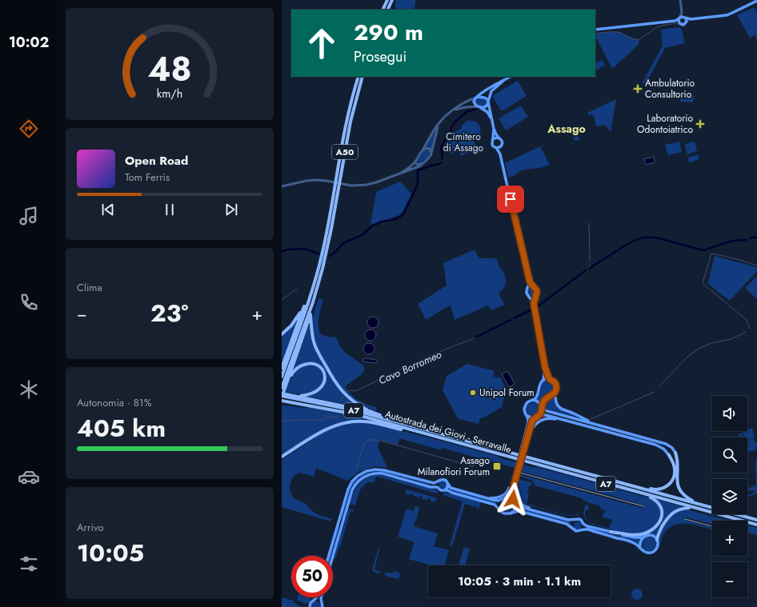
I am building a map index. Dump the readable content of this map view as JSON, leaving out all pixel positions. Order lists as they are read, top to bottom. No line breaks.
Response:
{"streets":{"highway":["A50","A7","Autostrada dei Giovi - Serravalle"]},"crossings":[["A7","Autostrada dei Giovi - Serravalle"]],"districts":["Assago"],"water":["Cavo Borromeo"],"parks":["Cimitero di Assago"],"places":{"health":["Ambulatorio Consultorio","Laboratorio Odontoiatrico"],"other":["Unipol Forum"],"transit":["Assago Milanofiori Forum"]},"page":{"tabs":"10:02","turn":["290 m","Prosegui"],"song":["Open Road","Tom Ferris"],"tile":["Clima",["Autonomia · 81%","405 km"],["Arrivo","10:05"]],"heat":["−","23°","+"],"map_buttons":["+","−"],"limit":"50","trip":"10:05 · 3 min · 1.1 km","gauge":["48","km/h"]}}
